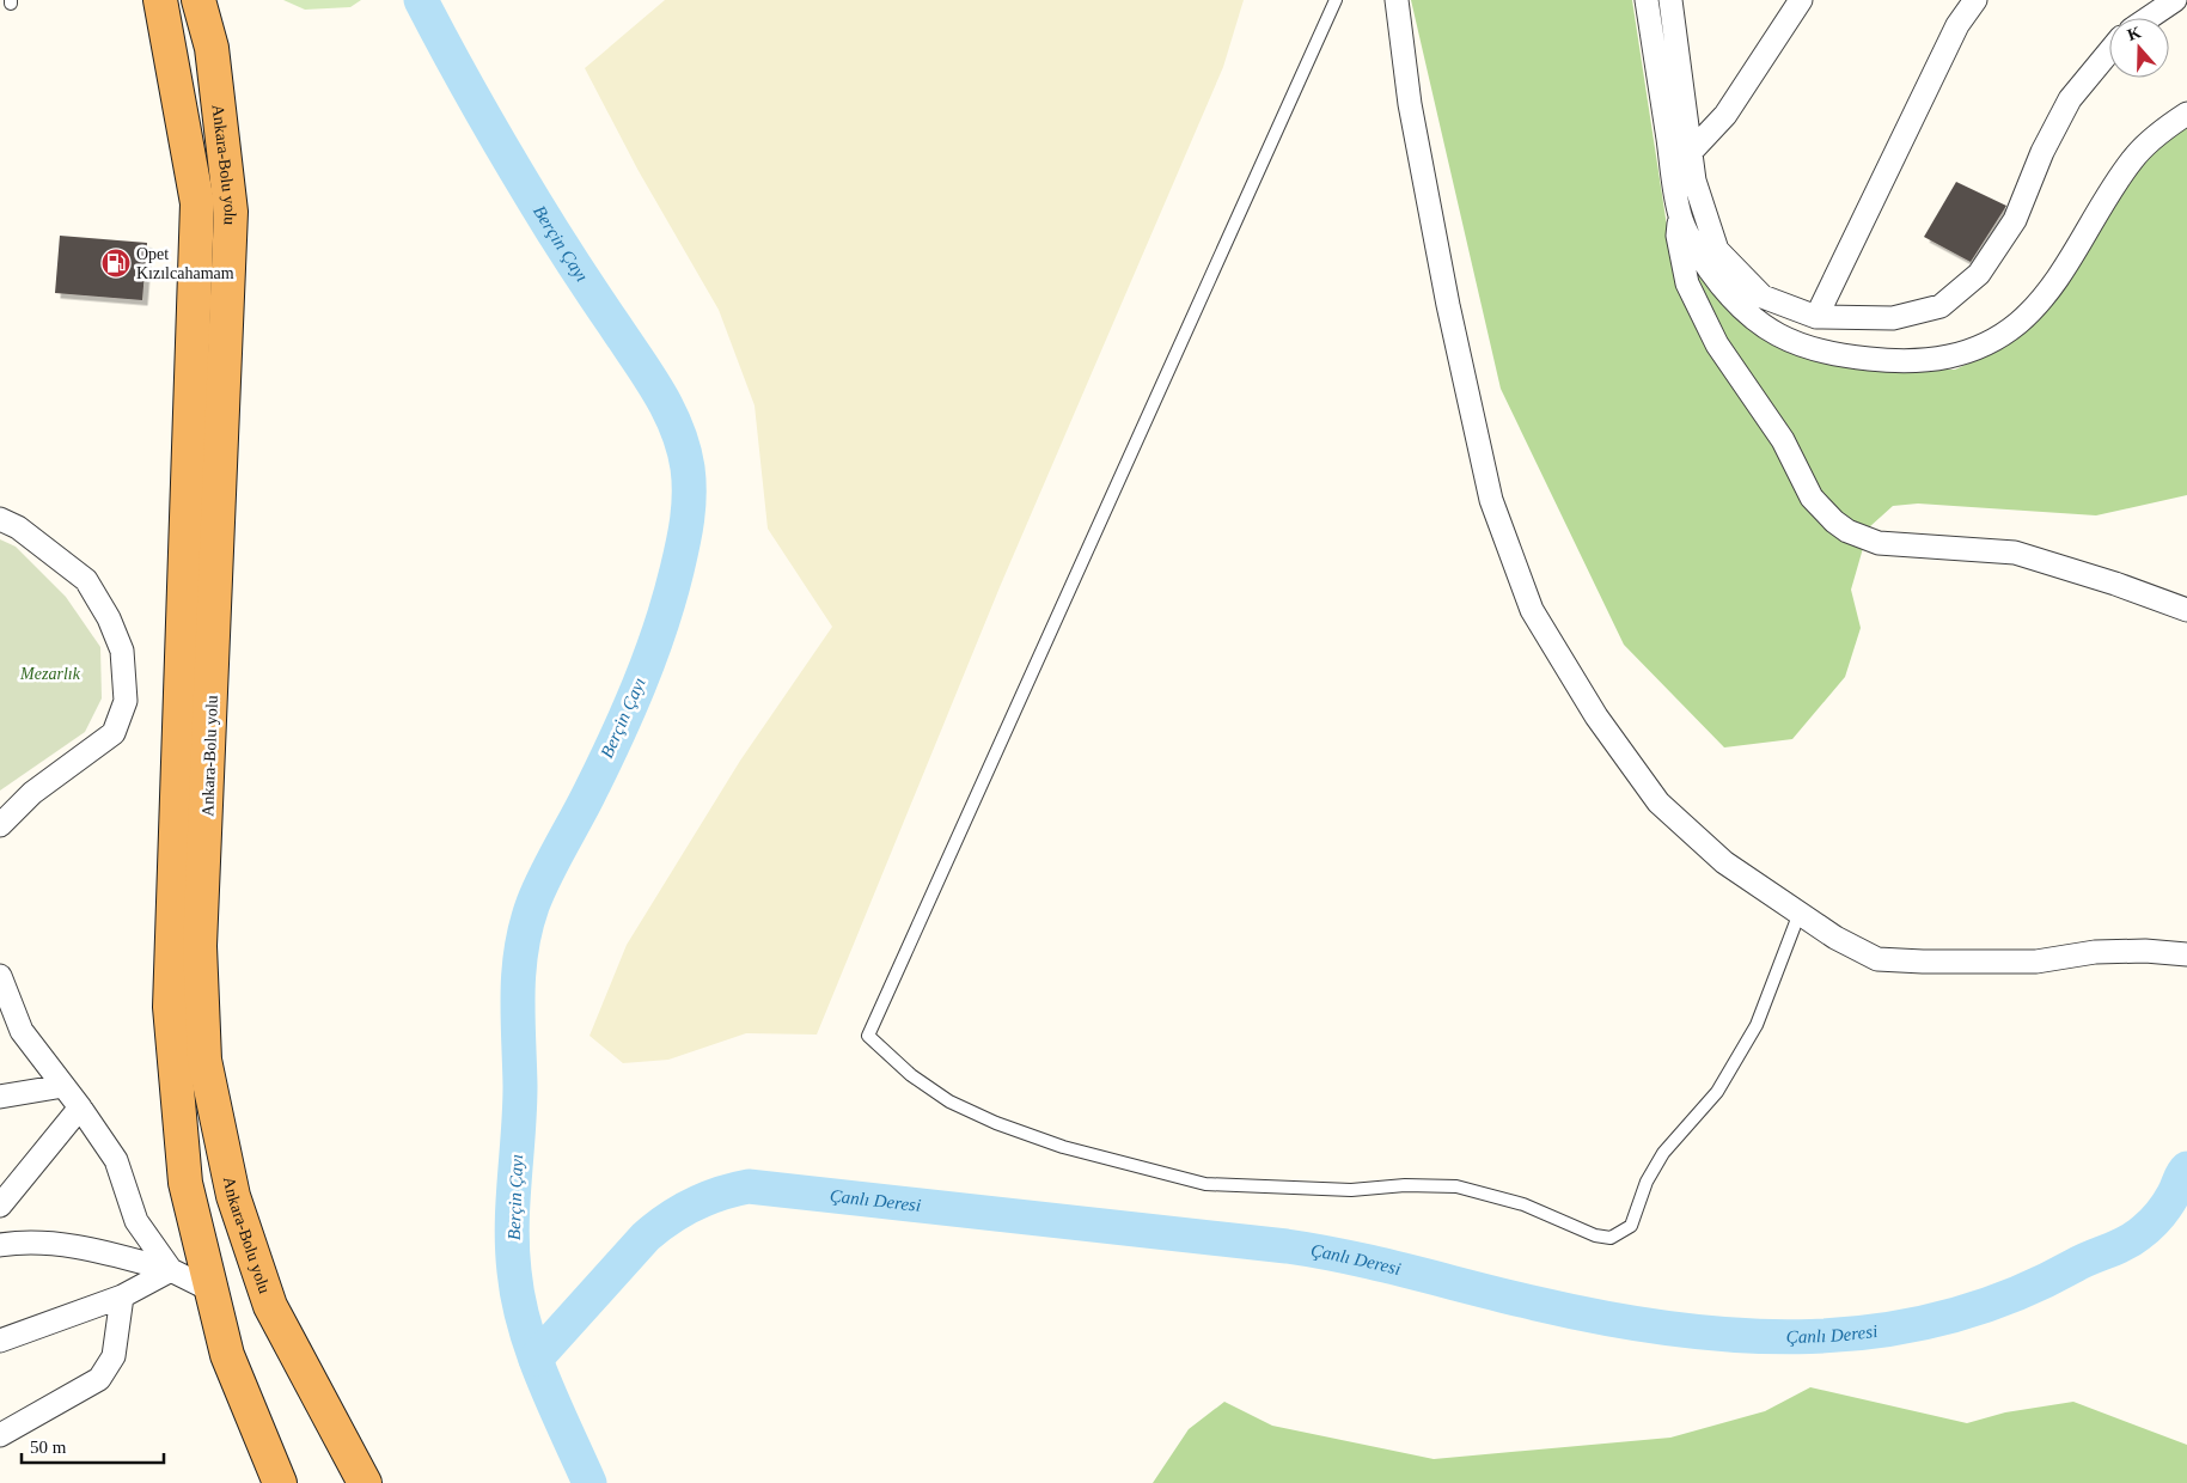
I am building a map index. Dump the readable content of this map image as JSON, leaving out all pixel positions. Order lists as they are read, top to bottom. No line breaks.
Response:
{"streets":{"highway":["Ankara-Bolu yolu"]},"water":["Berçin Çayı","Çanlı Deresi"],"parks":["Mezarlık"],"places":{"fuel station":["Opet Kızılcahamam"]},"scale_bar":"50 m","north":"top"}
